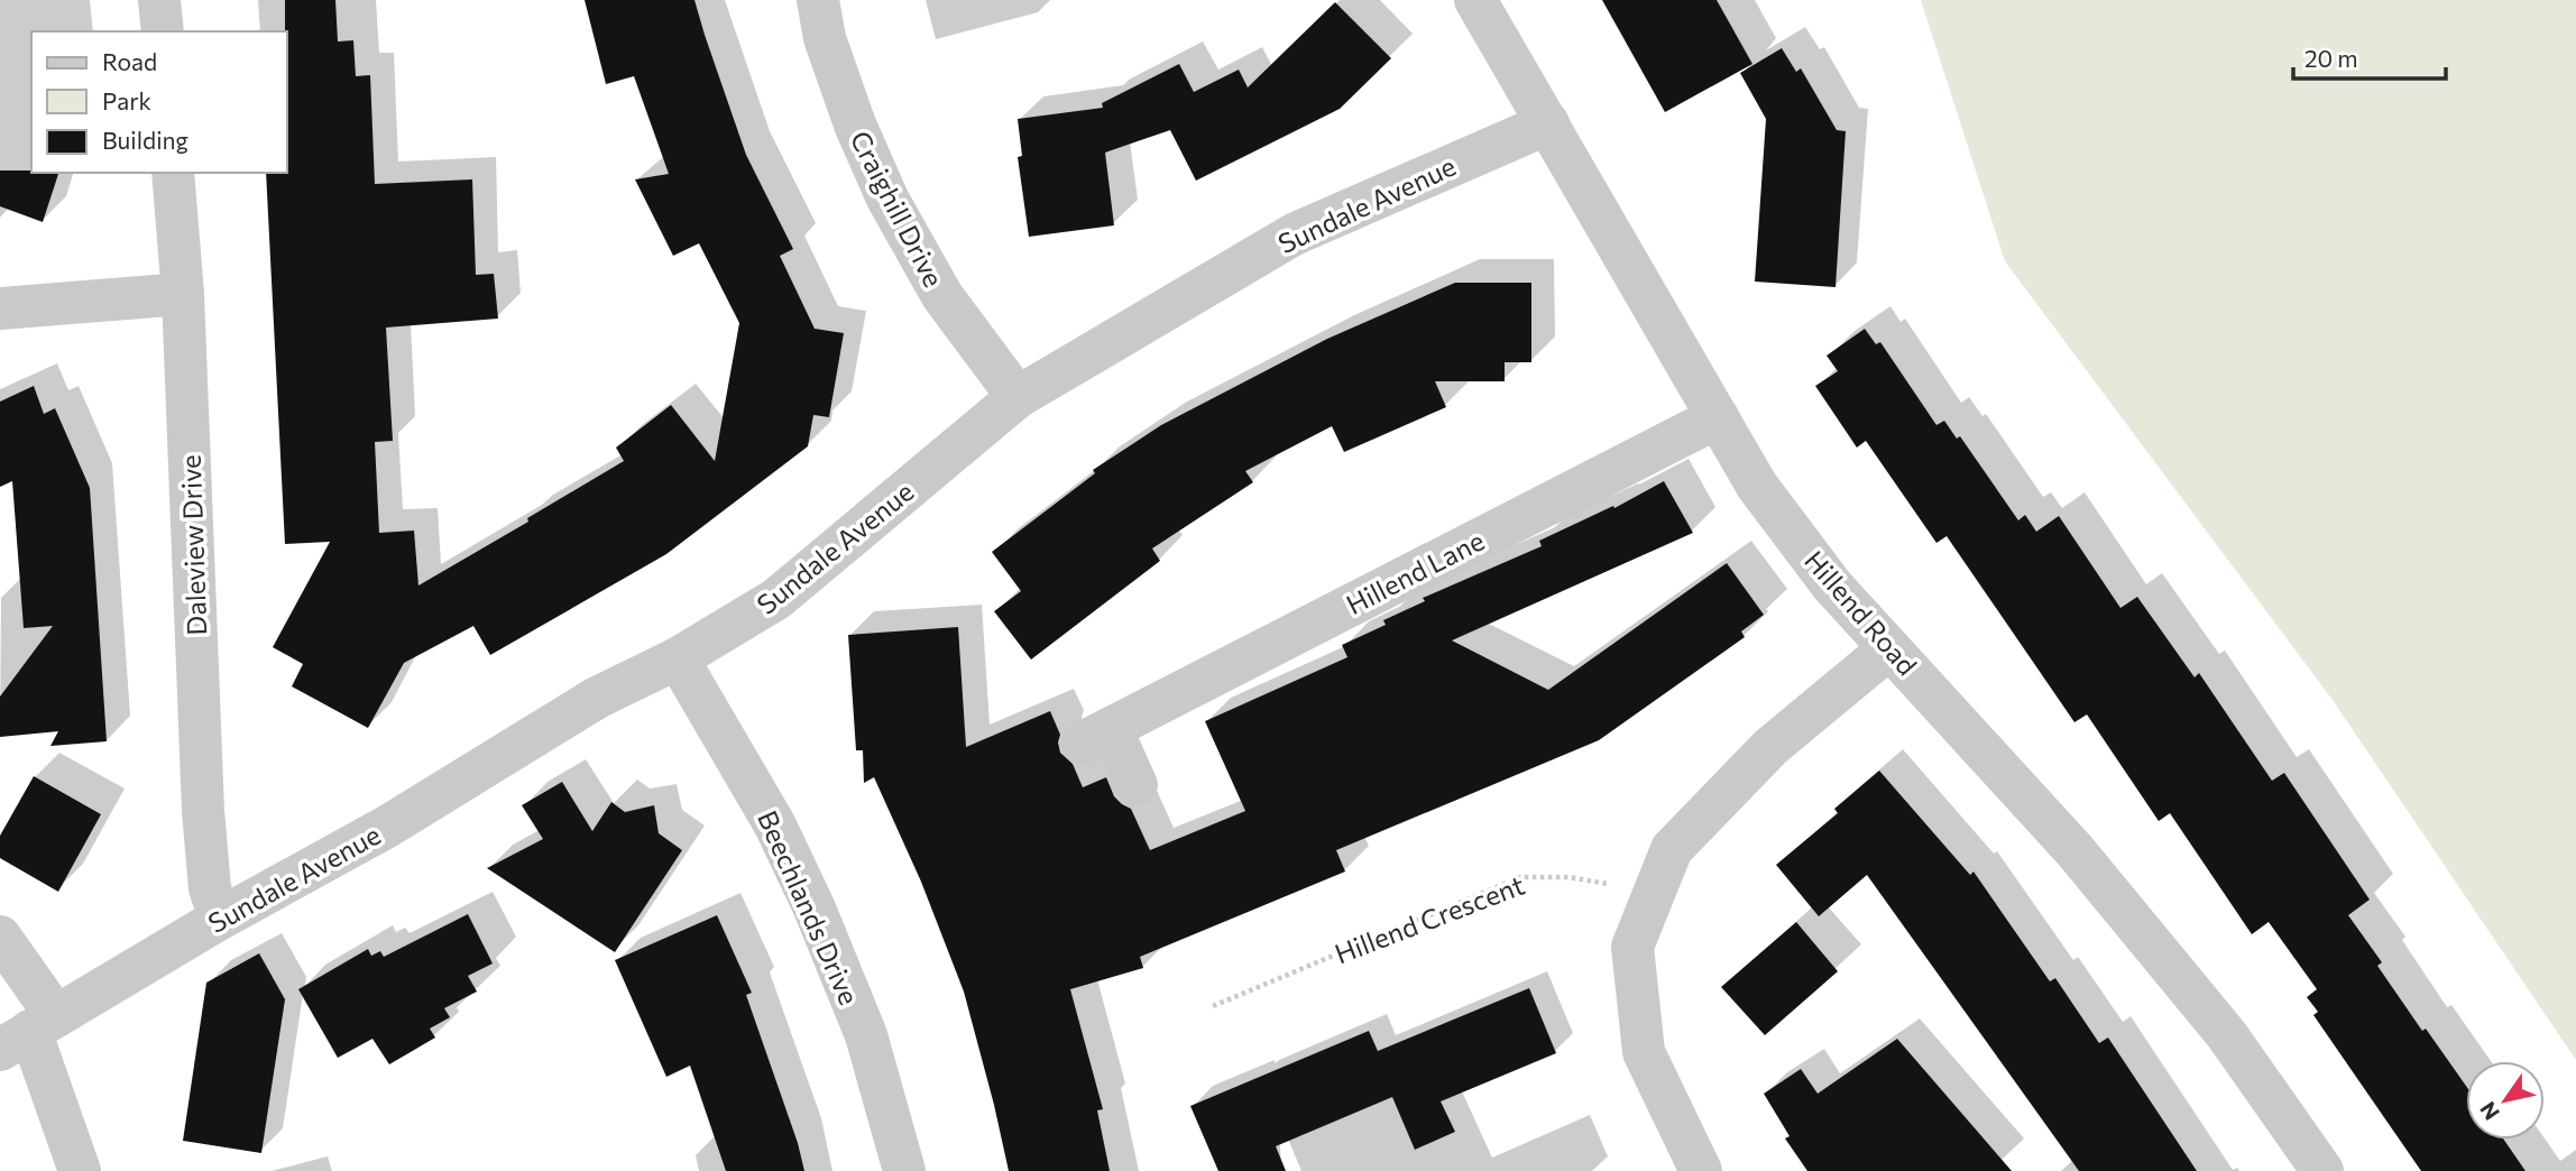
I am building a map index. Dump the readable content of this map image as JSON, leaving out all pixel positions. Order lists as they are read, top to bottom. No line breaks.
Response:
{"streets":{"street":["Sundale Avenue","Craighill Drive","Daleview Drive","Hillend Lane","Hillend Road","Beechlands Drive"],"path":["Hillend Crescent"]},"crossings":[["Sundale Avenue","Craighill Drive"],["Sundale Avenue","Daleview Drive"],["Sundale Avenue","Hillend Road"],["Sundale Avenue","Beechlands Drive"],["Hillend Lane","Hillend Road"]],"legend":["Road","Park","Building"],"scale_bar":"20 m","north":"bottom left"}
